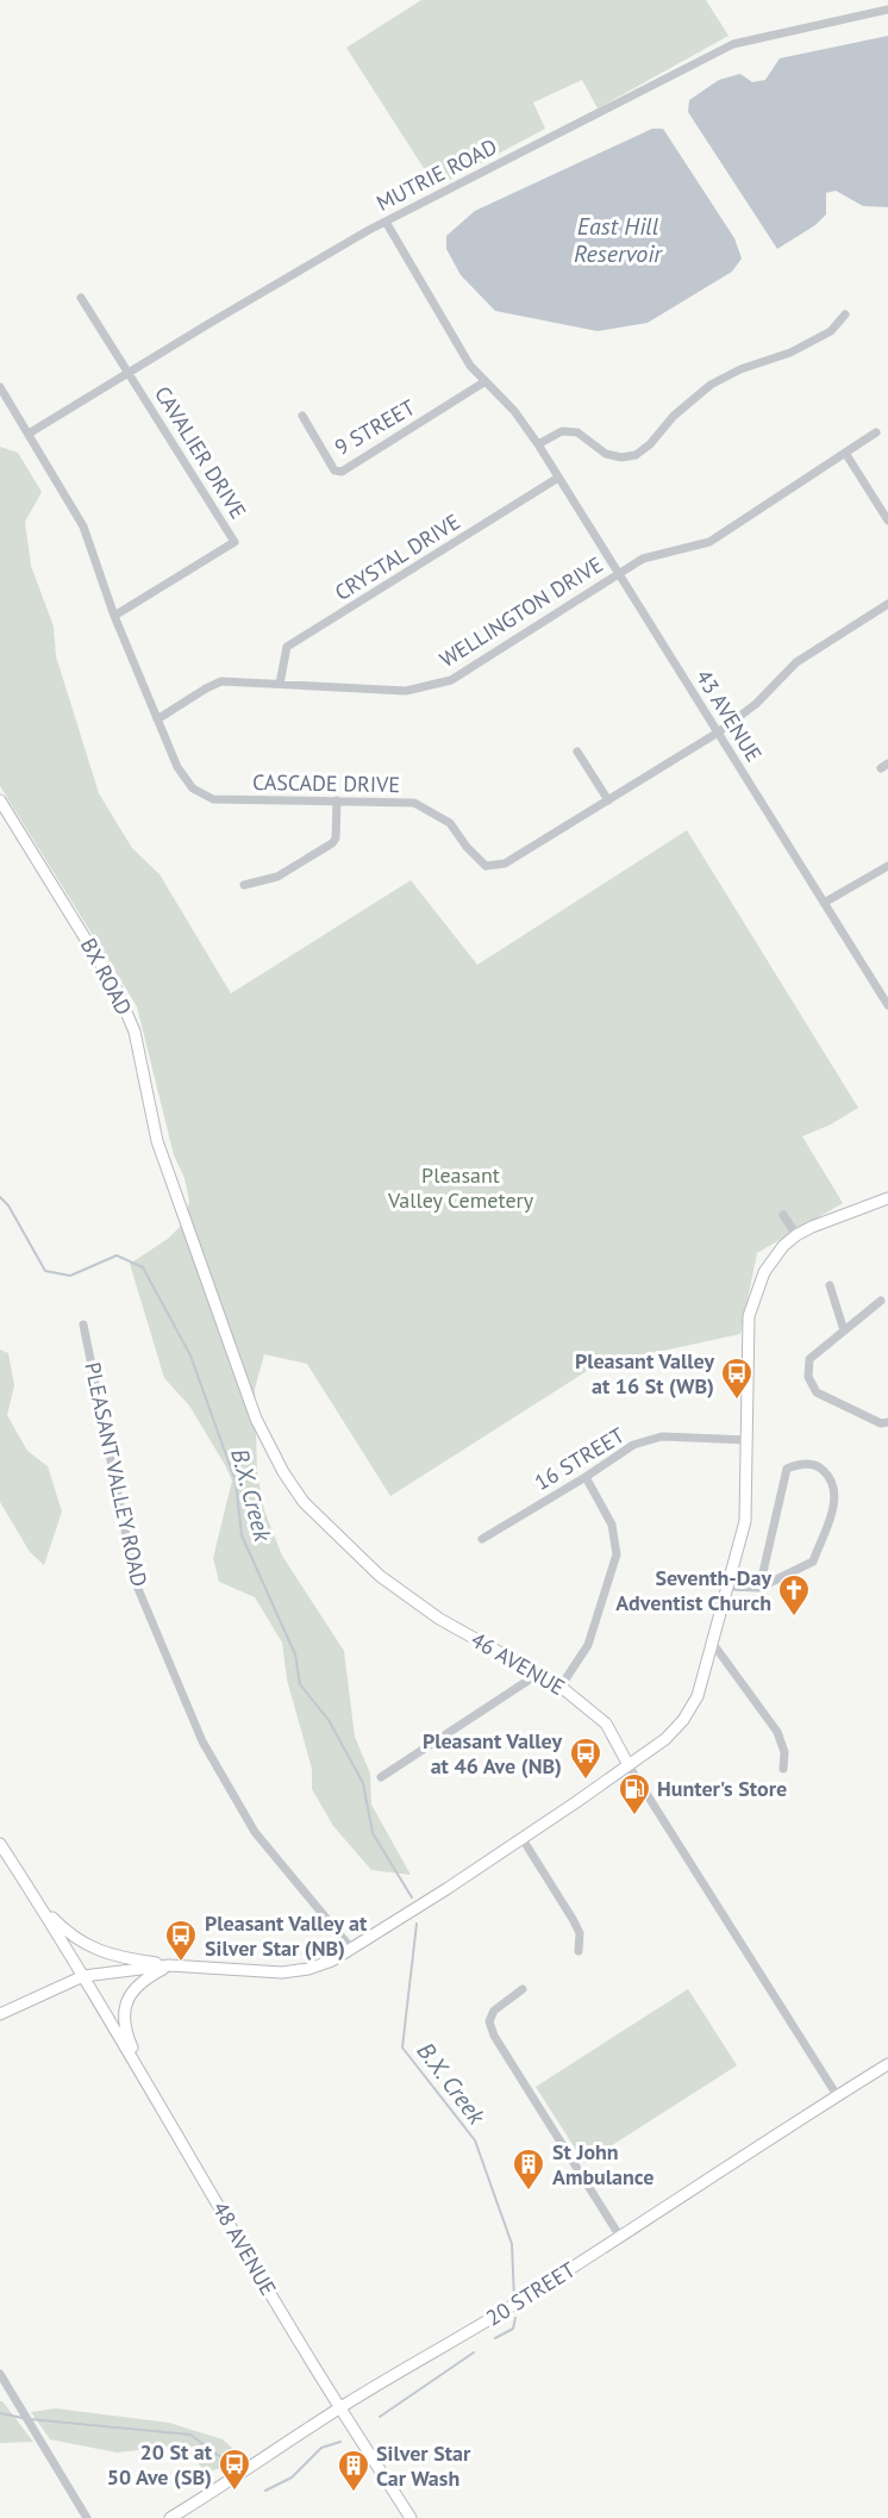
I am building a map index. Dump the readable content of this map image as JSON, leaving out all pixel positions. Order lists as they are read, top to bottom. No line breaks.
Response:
{"streets":{"street":["MUTRIE ROAD","9 STREET","CAVALIER DRIVE","CRYSTAL DRIVE","WELLINGTON DRIVE","43 AVENUE","CASCADE DRIVE","BX ROAD","16 STREET","PLEASANT VALLEY ROAD","46 AVENUE","48 AVENUE","20 STREET"]},"crossings":[["MUTRIE ROAD","CAVALIER DRIVE"],["MUTRIE ROAD","43 AVENUE"],["MUTRIE ROAD","CASCADE DRIVE"],["9 STREET","43 AVENUE"],["CAVALIER DRIVE","CASCADE DRIVE"],["CRYSTAL DRIVE","WELLINGTON DRIVE"],["CRYSTAL DRIVE","43 AVENUE"],["WELLINGTON DRIVE","43 AVENUE"],["WELLINGTON DRIVE","CASCADE DRIVE"],["43 AVENUE","CASCADE DRIVE"],["BX ROAD","46 AVENUE"],["46 AVENUE","20 STREET"],["48 AVENUE","20 STREET"]],"water":["East Hill Reservoir","B.X. Creek"],"parks":["Pleasant Valley Cemetery"],"places":{"bus stop":["Pleasant Valley at 16 St (WB)","Pleasant Valley at 46 Ave (NB)","Pleasant Valley at Silver Star (NB)","20 St at 50 Ave (SB)"],"church":["Seventh-Day Adventist Church"],"fuel station":["Hunter's Store"],"building":["St John Ambulance","Silver Star Car Wash"]}}
